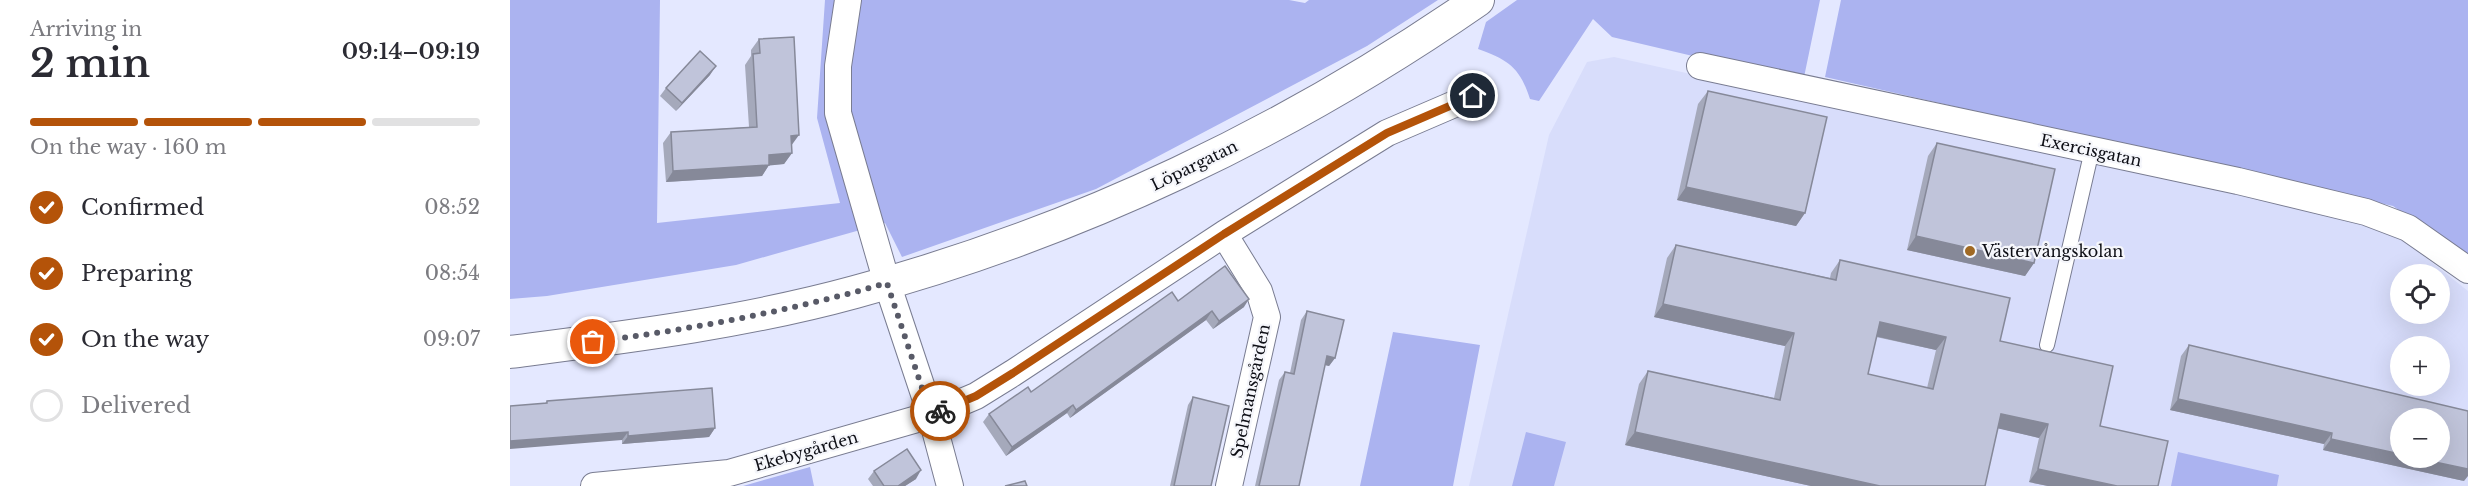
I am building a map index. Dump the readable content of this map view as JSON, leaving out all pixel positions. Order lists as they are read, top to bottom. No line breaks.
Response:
{"streets":{"street":["Exercisgatan","Löpargatan","Spelmansgården","Ekebygården"]},"places":["Västervångskolan"],"page":{"heading":["2 min","Arriving in","09:14–09:19"],"bar":"On the way · 160 m","list":[["Confirmed","08:52"],["Preparing","08:54"],["On the way","09:07"],"Delivered"],"map_buttons":["+","−"]}}
